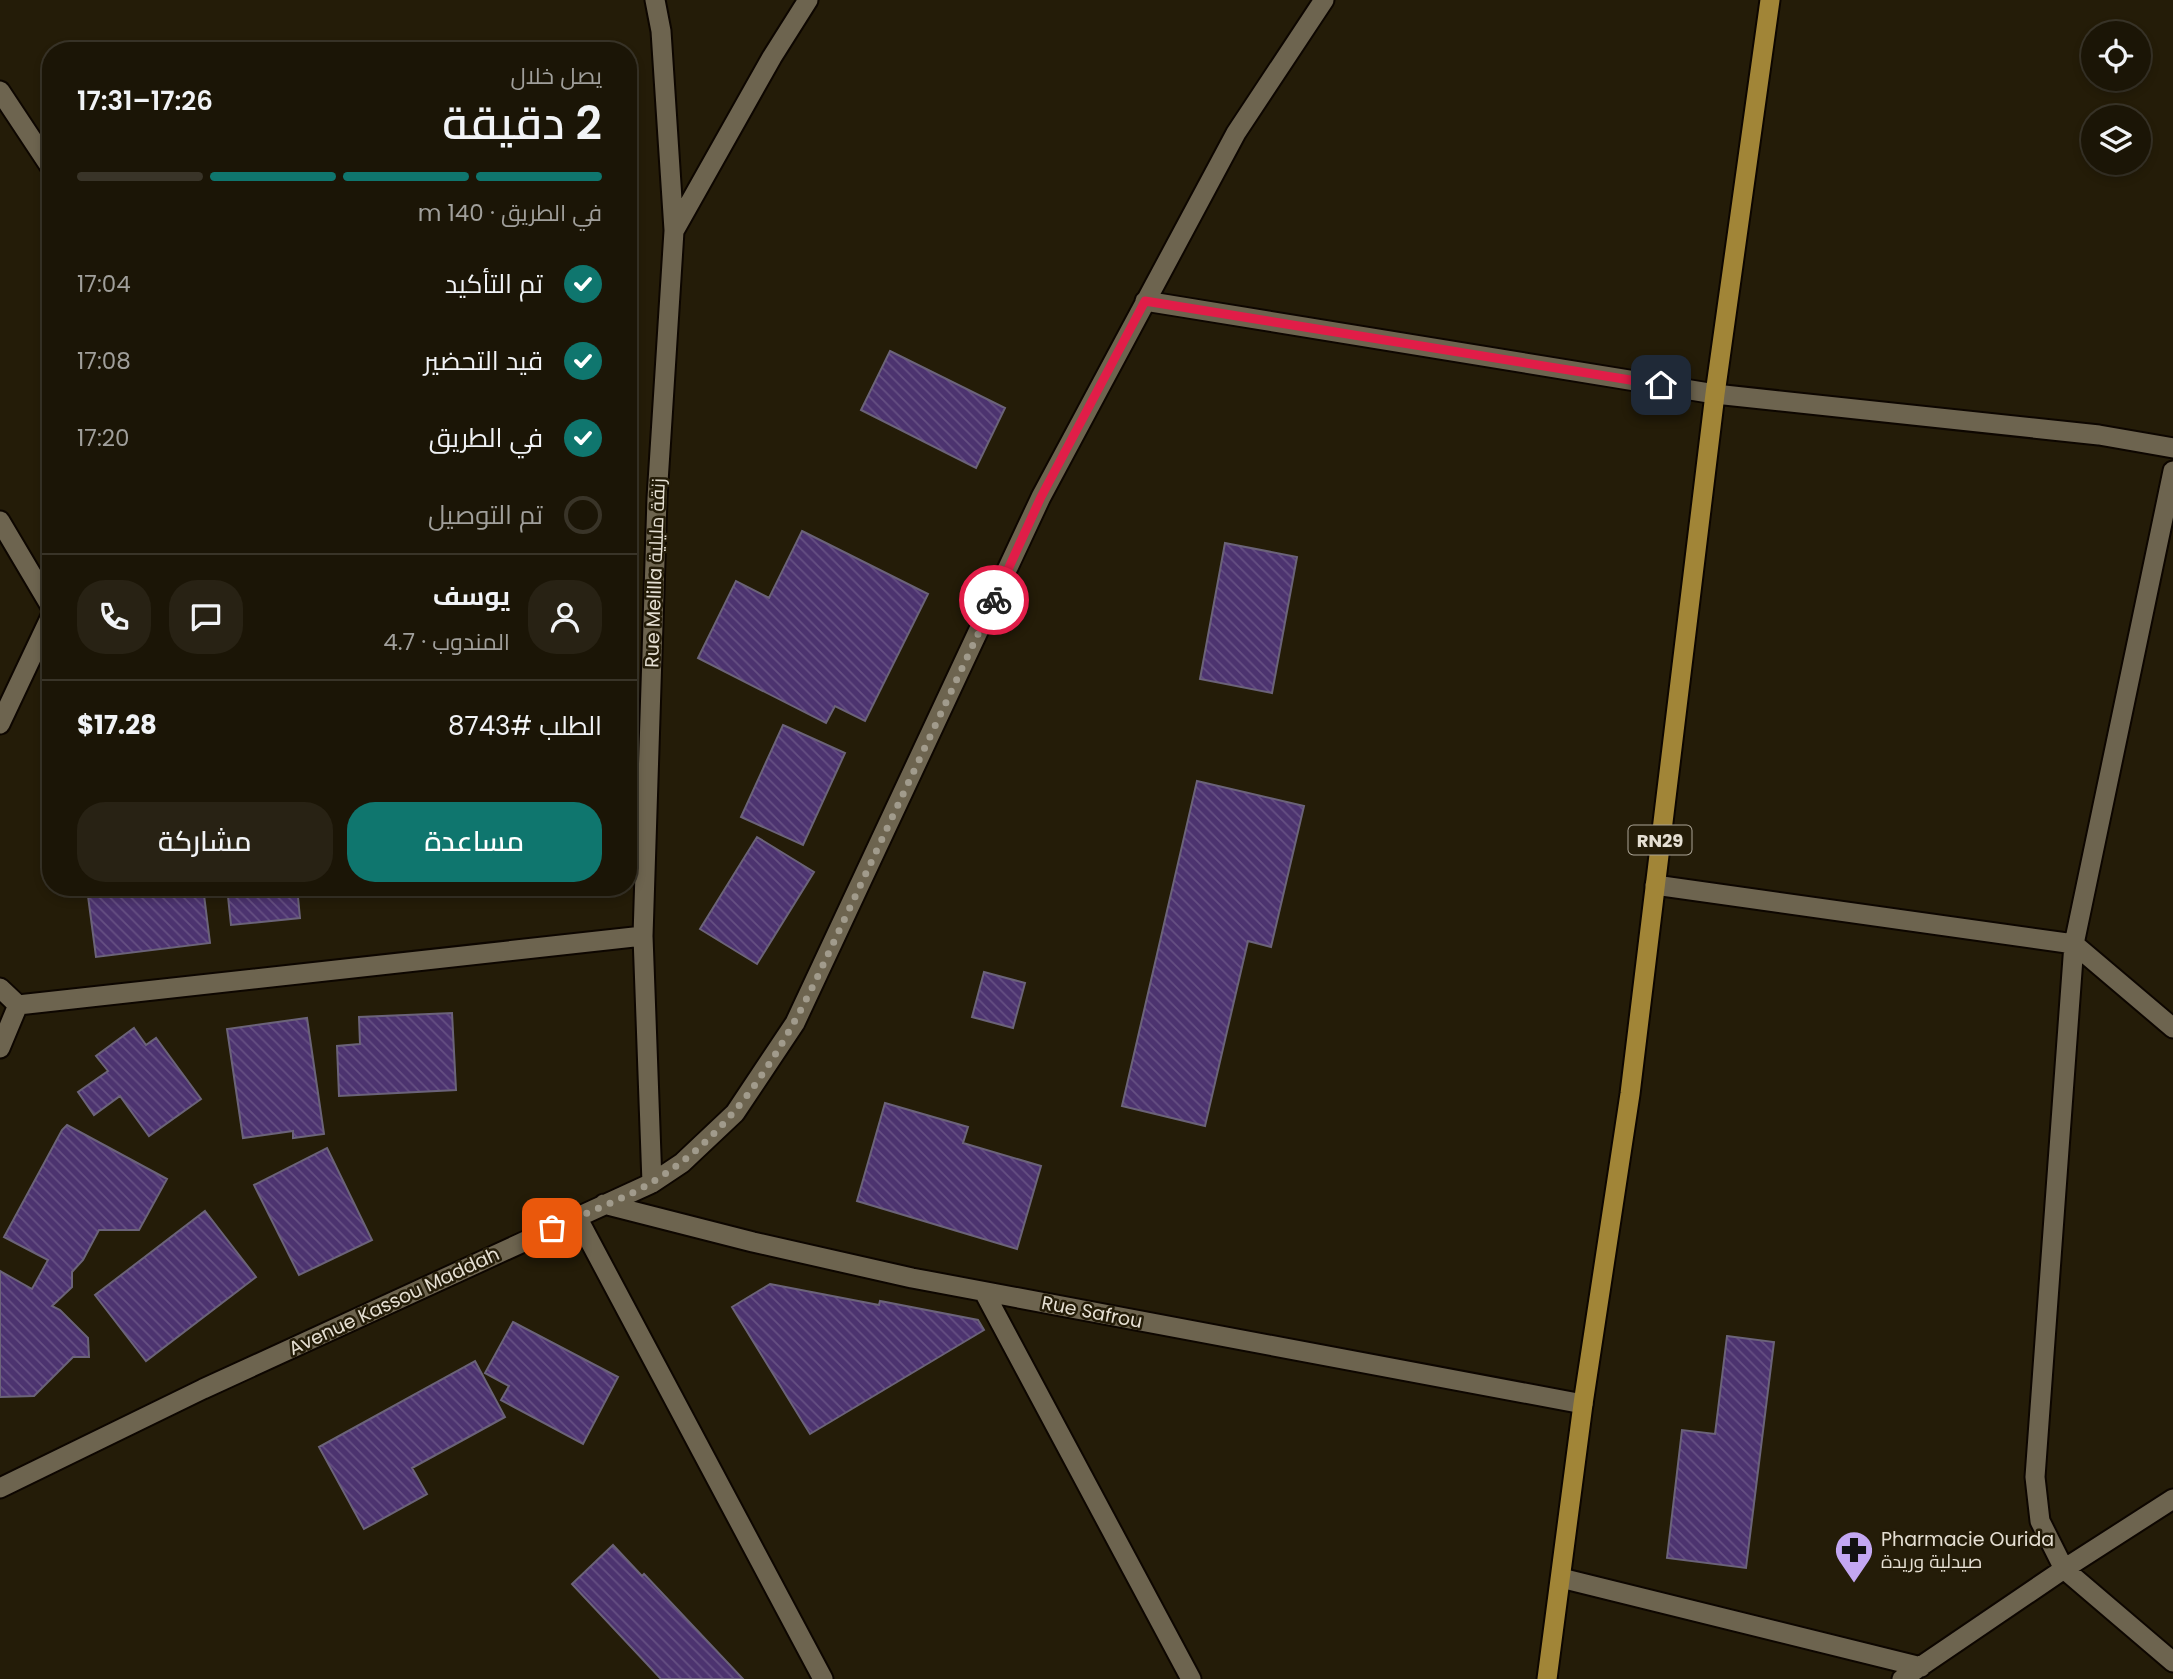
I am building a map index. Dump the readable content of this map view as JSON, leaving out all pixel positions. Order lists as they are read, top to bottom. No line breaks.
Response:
{"streets":{"main road":["RN29"],"street":["Rue Melilla زنقة مليلية","Avenue Kassou Maddah","Rue Safrou"]},"crossings":[["Rue Melilla زنقة مليلية","Avenue Kassou Maddah"],["RN29","Rue Safrou"],["Avenue Kassou Maddah","Rue Safrou"]],"places":{"pharmacy":["Pharmacie Ourida صيدلية وريدة"]},"page":{"heading":["2 دقيقة","يصل خلال","17:26–17:31"],"panel":["يوسف","المندوب · 4.7","الطلب #8743","$17.28"],"bar":"في الطريق · 140 m","list":[["تم التأكيد","17:04"],["قيد التحضير","17:08"],["في الطريق","17:20"],"تم التوصيل"],"buttons":["مساعدة","مشاركة"]}}
